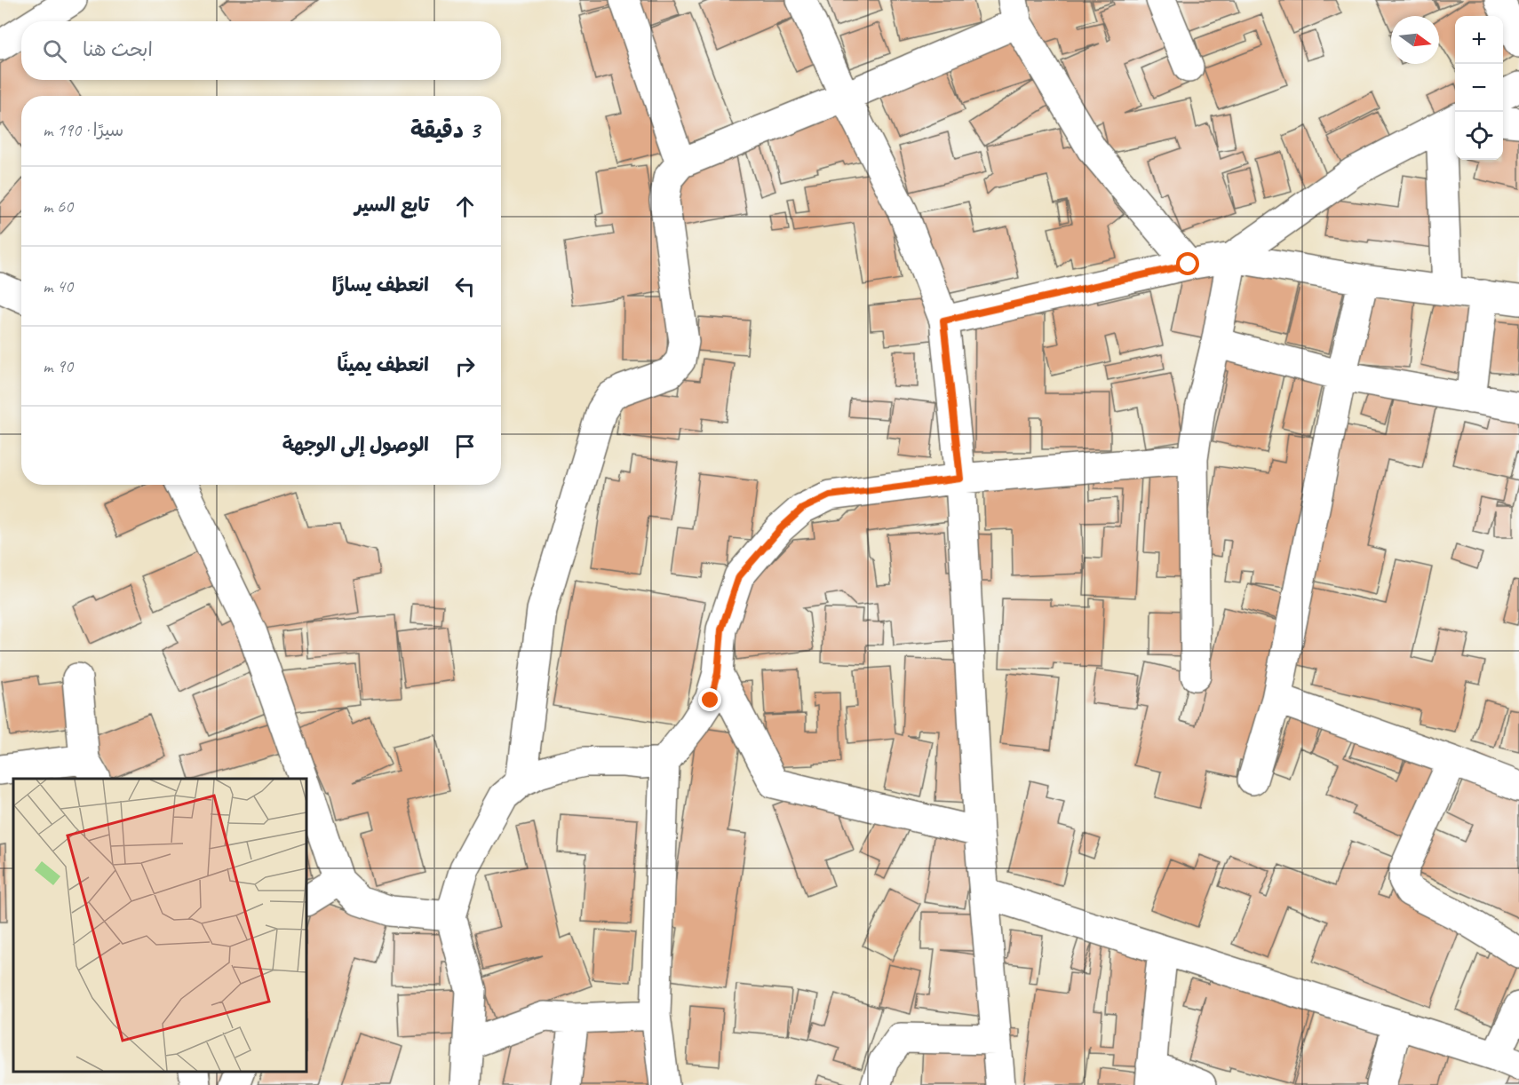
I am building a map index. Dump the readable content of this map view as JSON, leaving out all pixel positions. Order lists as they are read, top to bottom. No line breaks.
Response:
{"north":"right","page":{"map_buttons":["+","−"],"search":"ابحث هنا","heading":["3 دقيقة","سيرًا · 190 m"],"list":[["تابع السير","60 m"],["انعطف يسارًا","40 m"],["انعطف يمينًا","90 m"],"الوصول إلى الوجهة"]}}
